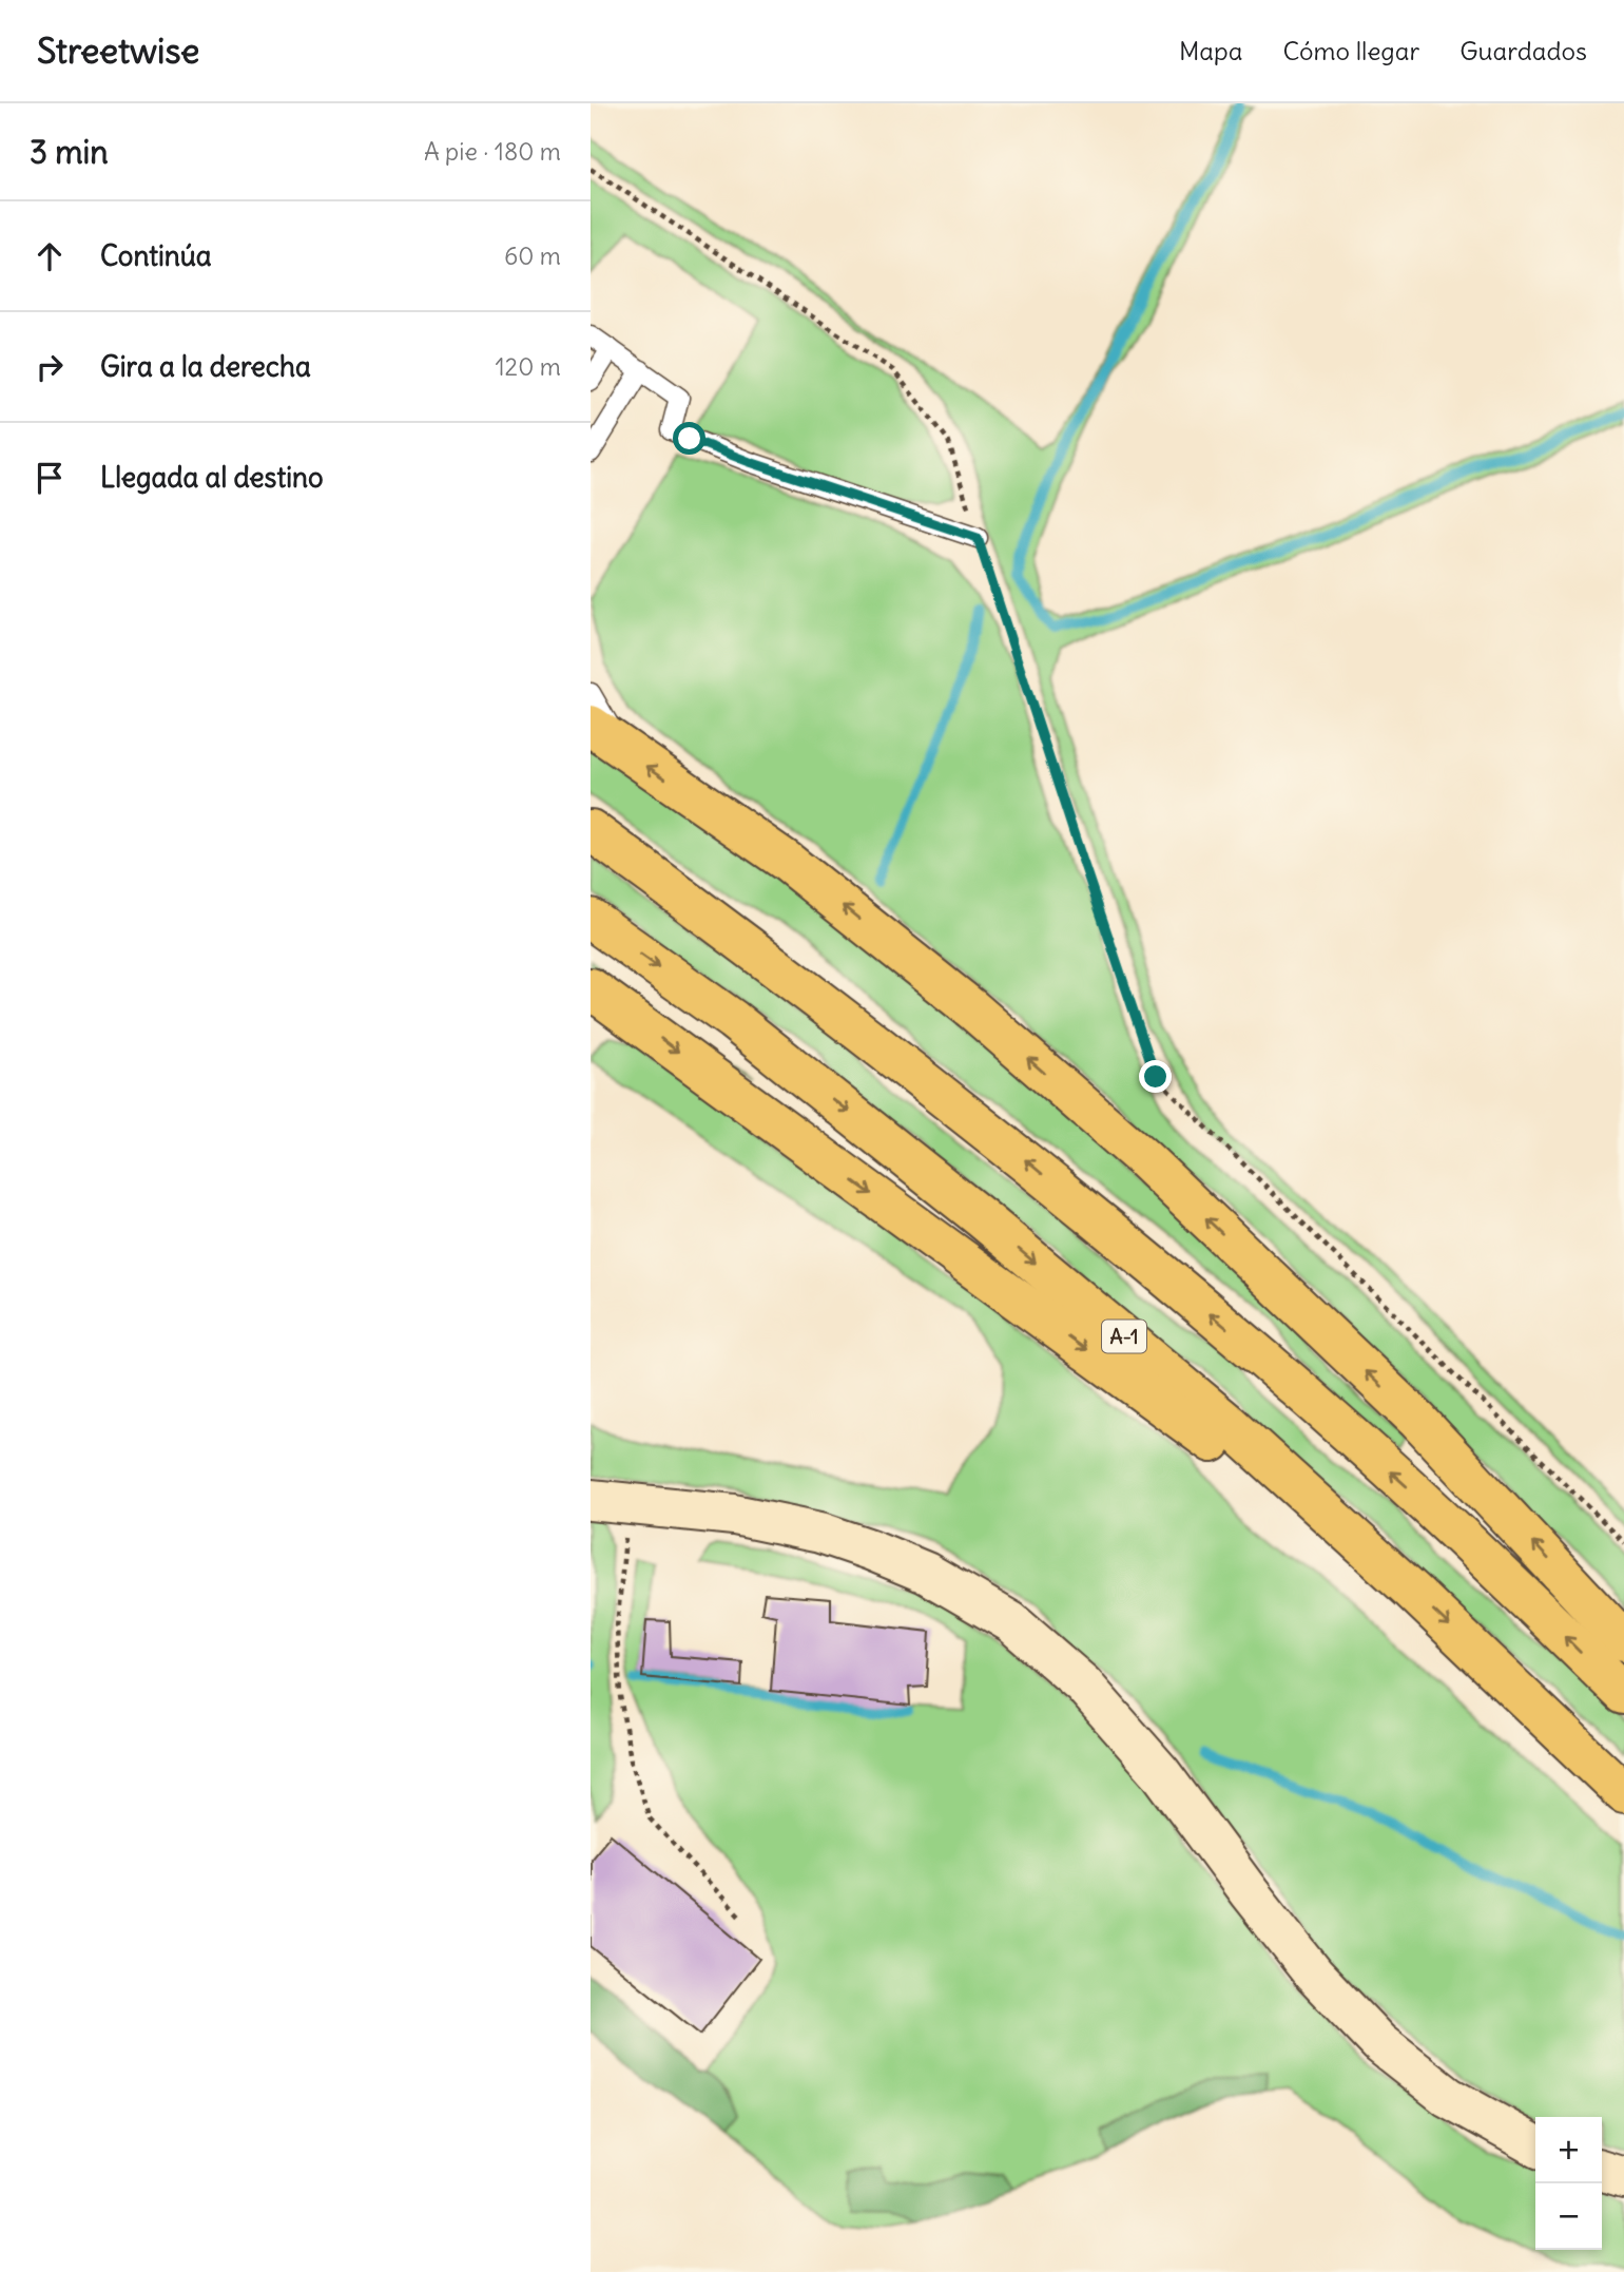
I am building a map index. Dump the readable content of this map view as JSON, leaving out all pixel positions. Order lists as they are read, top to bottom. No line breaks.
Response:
{"streets":{"highway":["A-1"]},"page":{"header":"Streetwise","nav":["Mapa","Cómo llegar","Guardados"],"heading":["3 min","A pie · 180 m"],"list":[["Continúa","60 m"],["Gira a la derecha","120 m"],"Llegada al destino"],"map_buttons":["+","−"]}}
